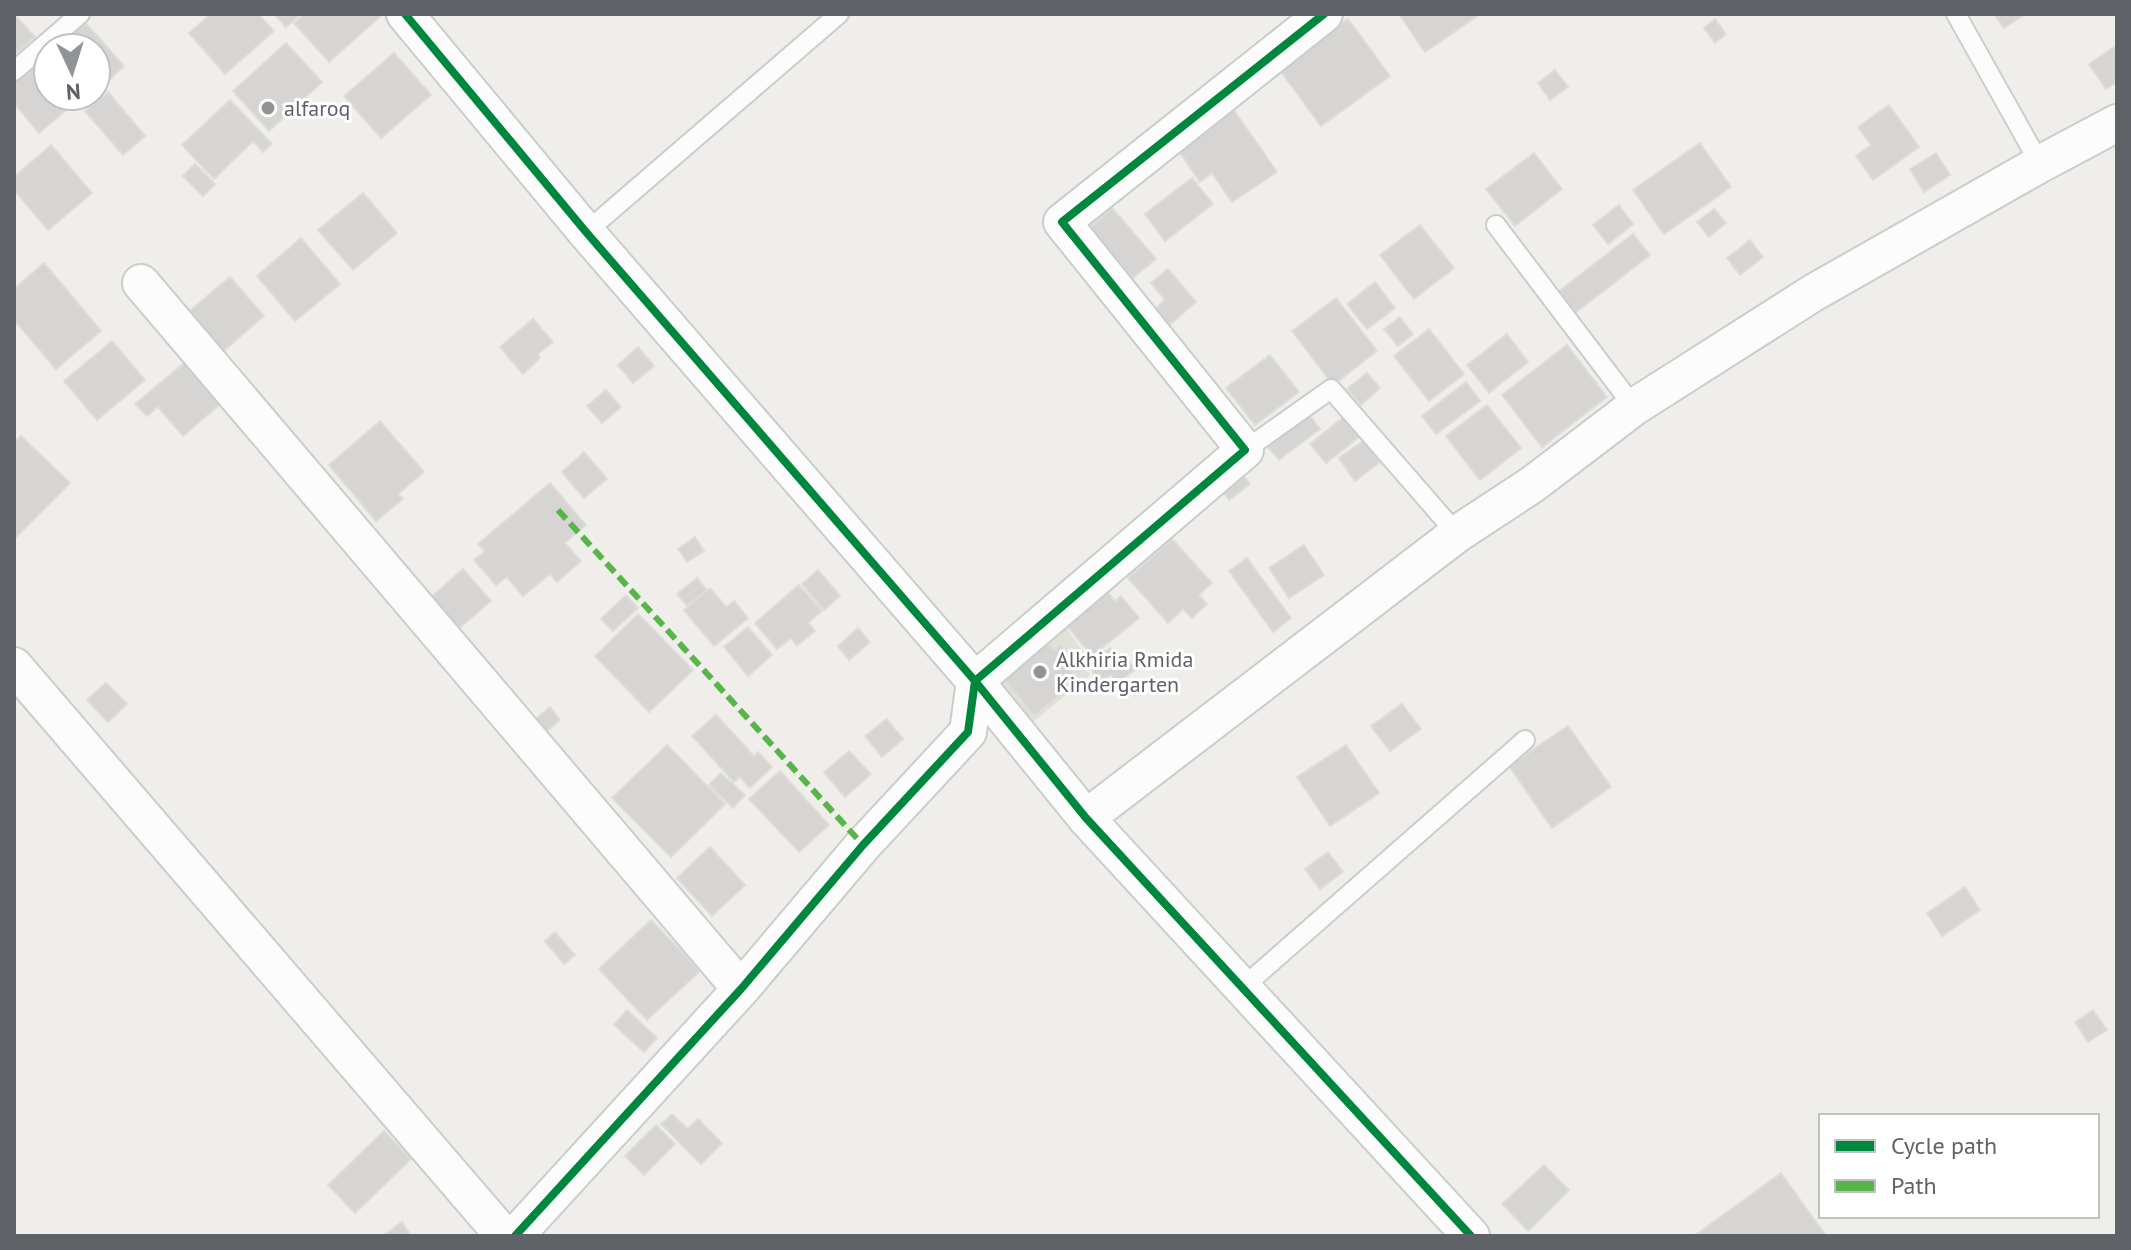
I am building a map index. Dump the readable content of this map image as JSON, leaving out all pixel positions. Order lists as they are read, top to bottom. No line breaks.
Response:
{"places":["alfaroq","Alkhiria Rmida Kindergarten"],"legend":["Cycle path","Path"],"north":"bottom"}
